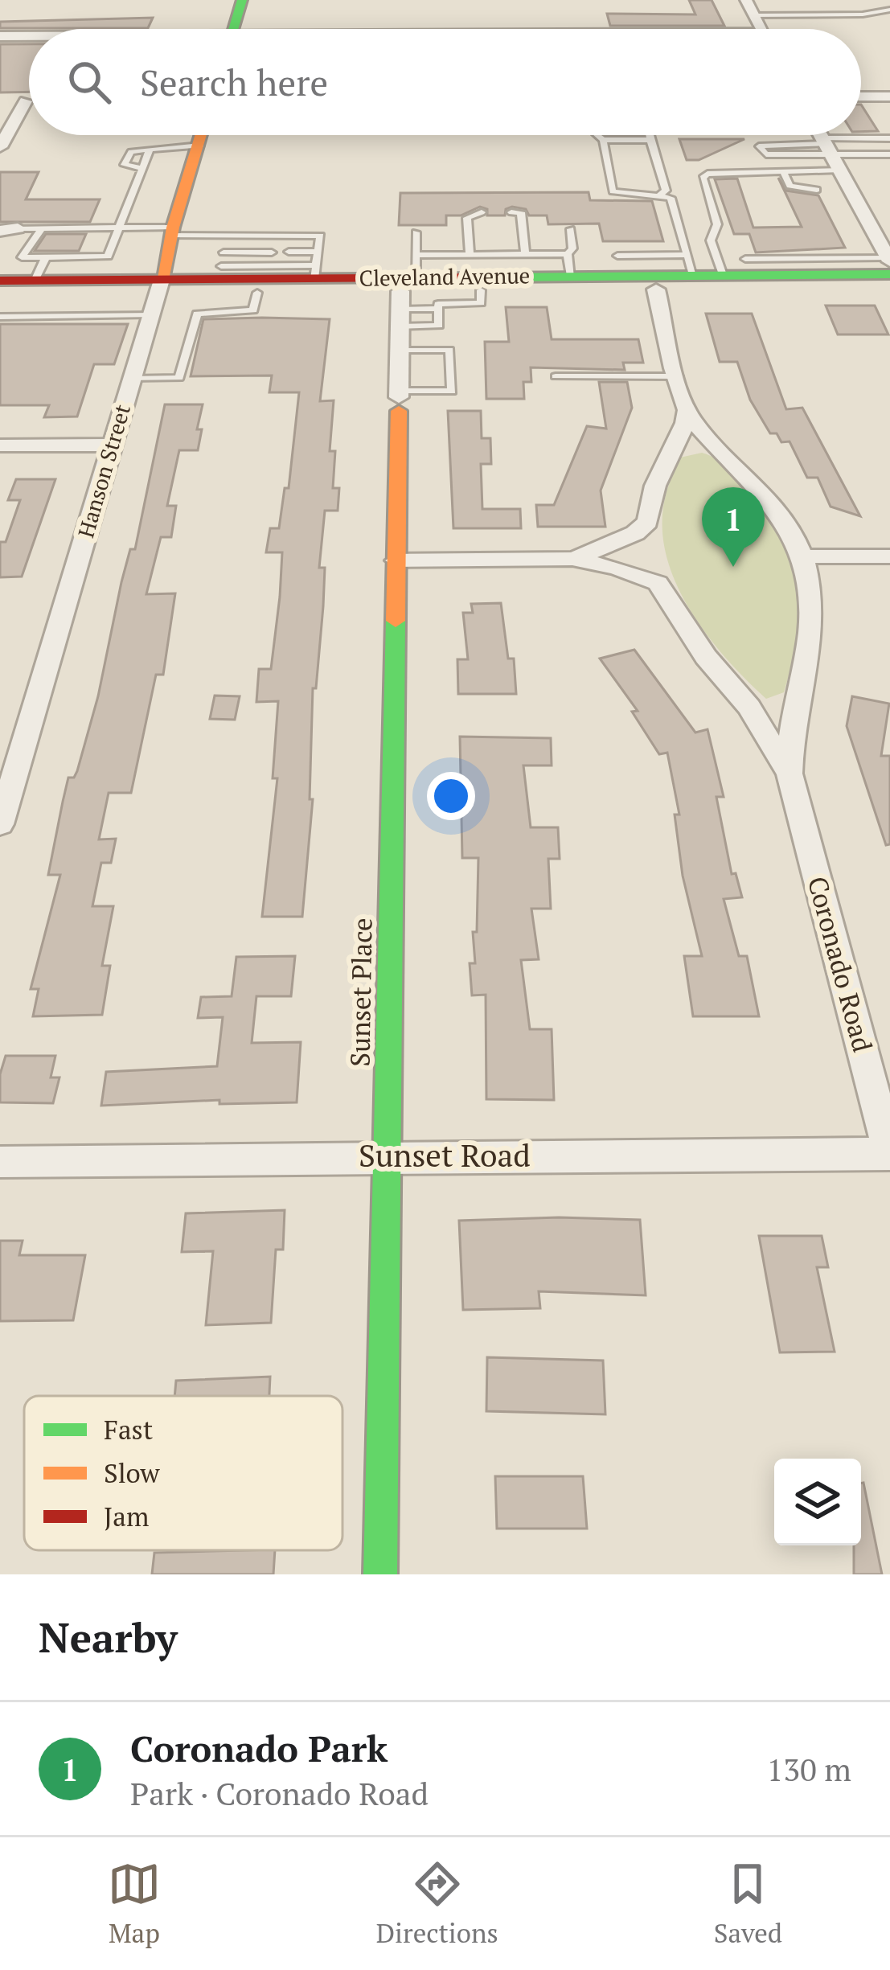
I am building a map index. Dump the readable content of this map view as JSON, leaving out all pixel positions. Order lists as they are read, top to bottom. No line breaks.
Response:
{"streets":{"main road":["Cleveland Avenue","Hanson Street","Sunset Place"],"street":["Coronado Road","Sunset Road"]},"crossings":[["Cleveland Avenue","Hanson Street"],["Cleveland Avenue","Coronado Road"],["Cleveland Avenue","Sunset Place"],["Coronado Road","Sunset Road"],["Sunset Place","Sunset Road"]],"legend":["Fast","Slow","Jam"],"page":{"search":"Search here","pins":"1","heading":"Nearby","list":[{"mark":"1","name":"Coronado Park","note":"Park · Coronado Road","value":"130 m"}],"nav":["Map","Directions","Saved"]}}
